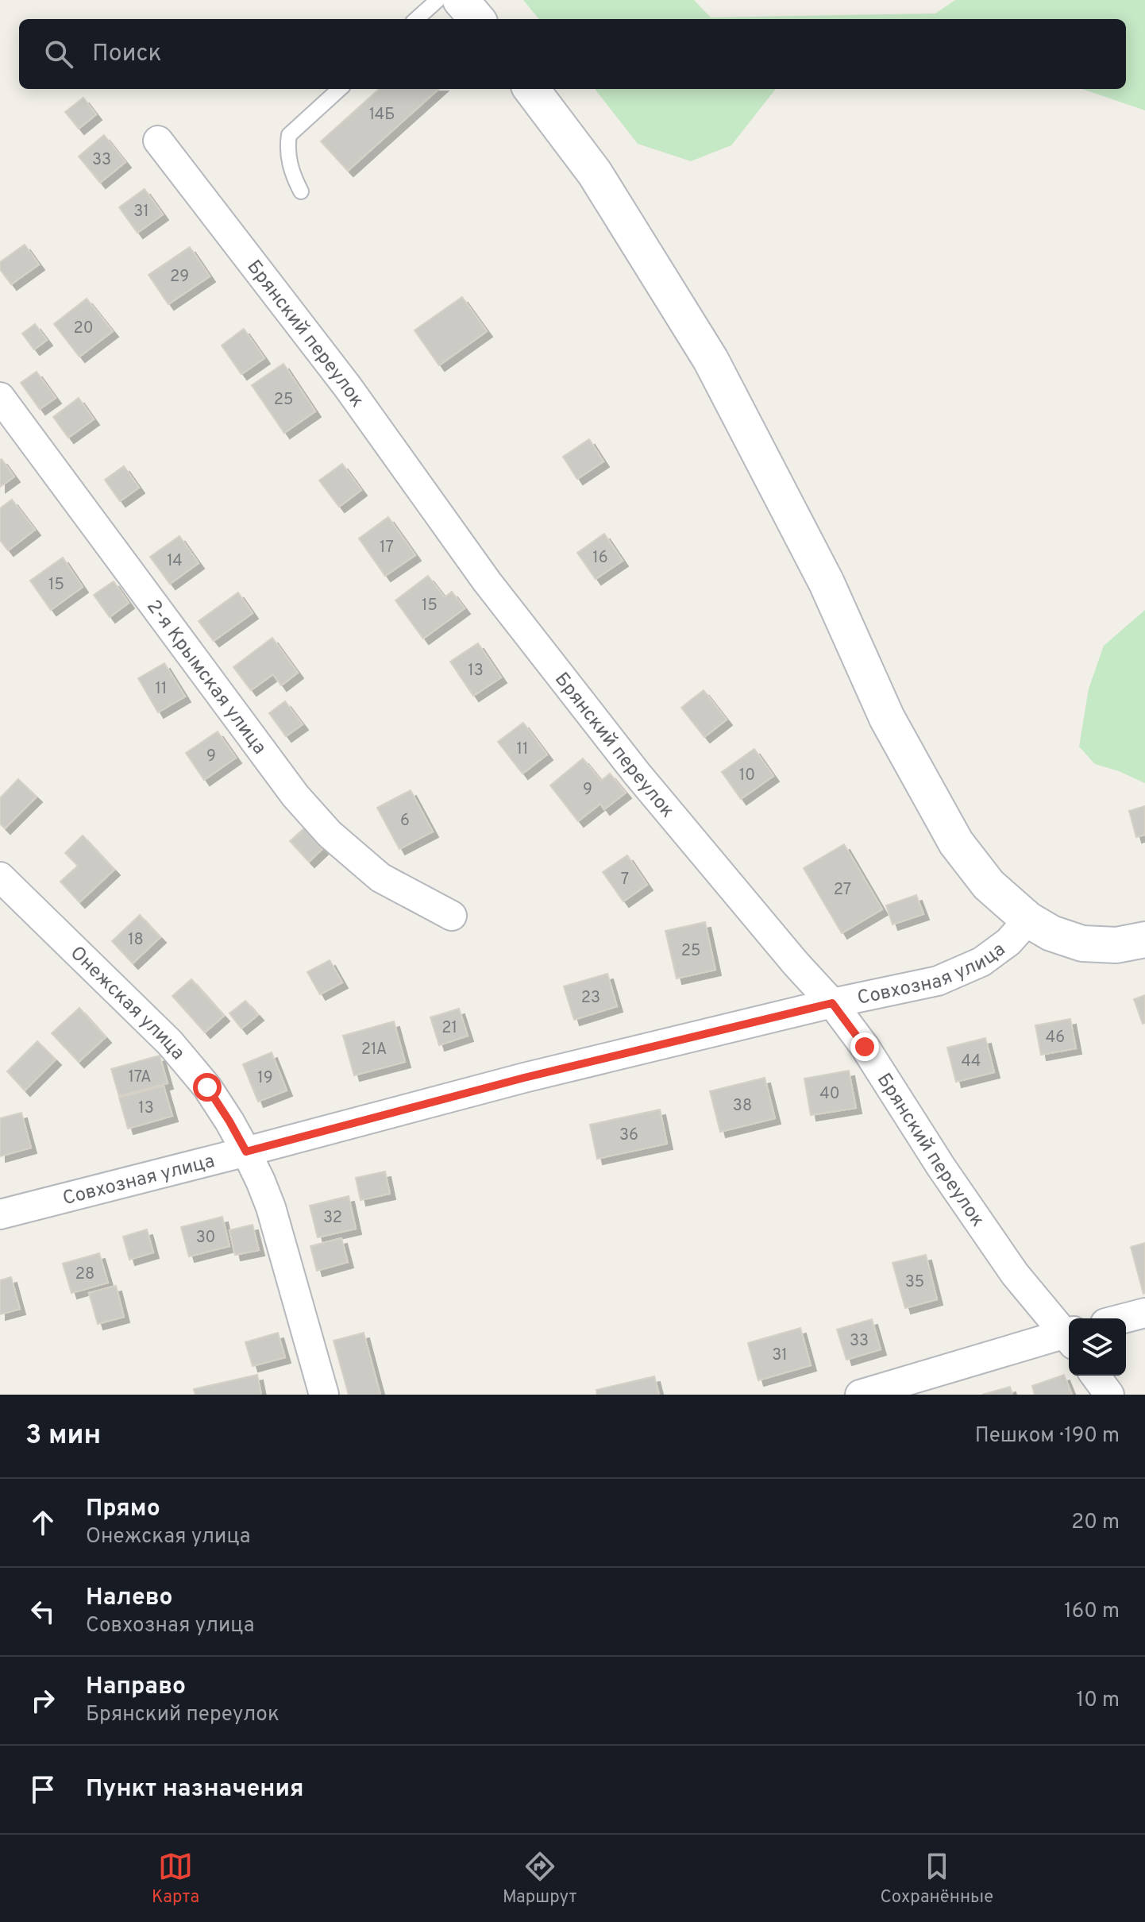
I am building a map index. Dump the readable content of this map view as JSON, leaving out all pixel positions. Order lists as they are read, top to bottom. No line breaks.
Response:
{"streets":{"street":["Брянский переулок","2-я Крымская улица","Совхозная улица","Онежская улица"]},"crossings":[["Брянский переулок","Совхозная улица"],["Совхозная улица","Онежская улица"]],"house_numbers":["14Б","33","31","29","20","25","17","16","14","15","15","13","11","11","9","10","9","6","7","27","18","25","23","21","46","21А","44","17А","19","40","38","13","36","32","30","28","35","33","31"],"page":{"search":"Поиск","heading":["3 мин","Пешком · 190 m"],"list":[["Прямо","Онежская улица","20 m"],["Налево","Совхозная улица","160 m"],["Направо","Брянский переулок","10 m"],"Пункт назначения"],"nav":["Карта","Маршрут","Сохранённые"]}}
